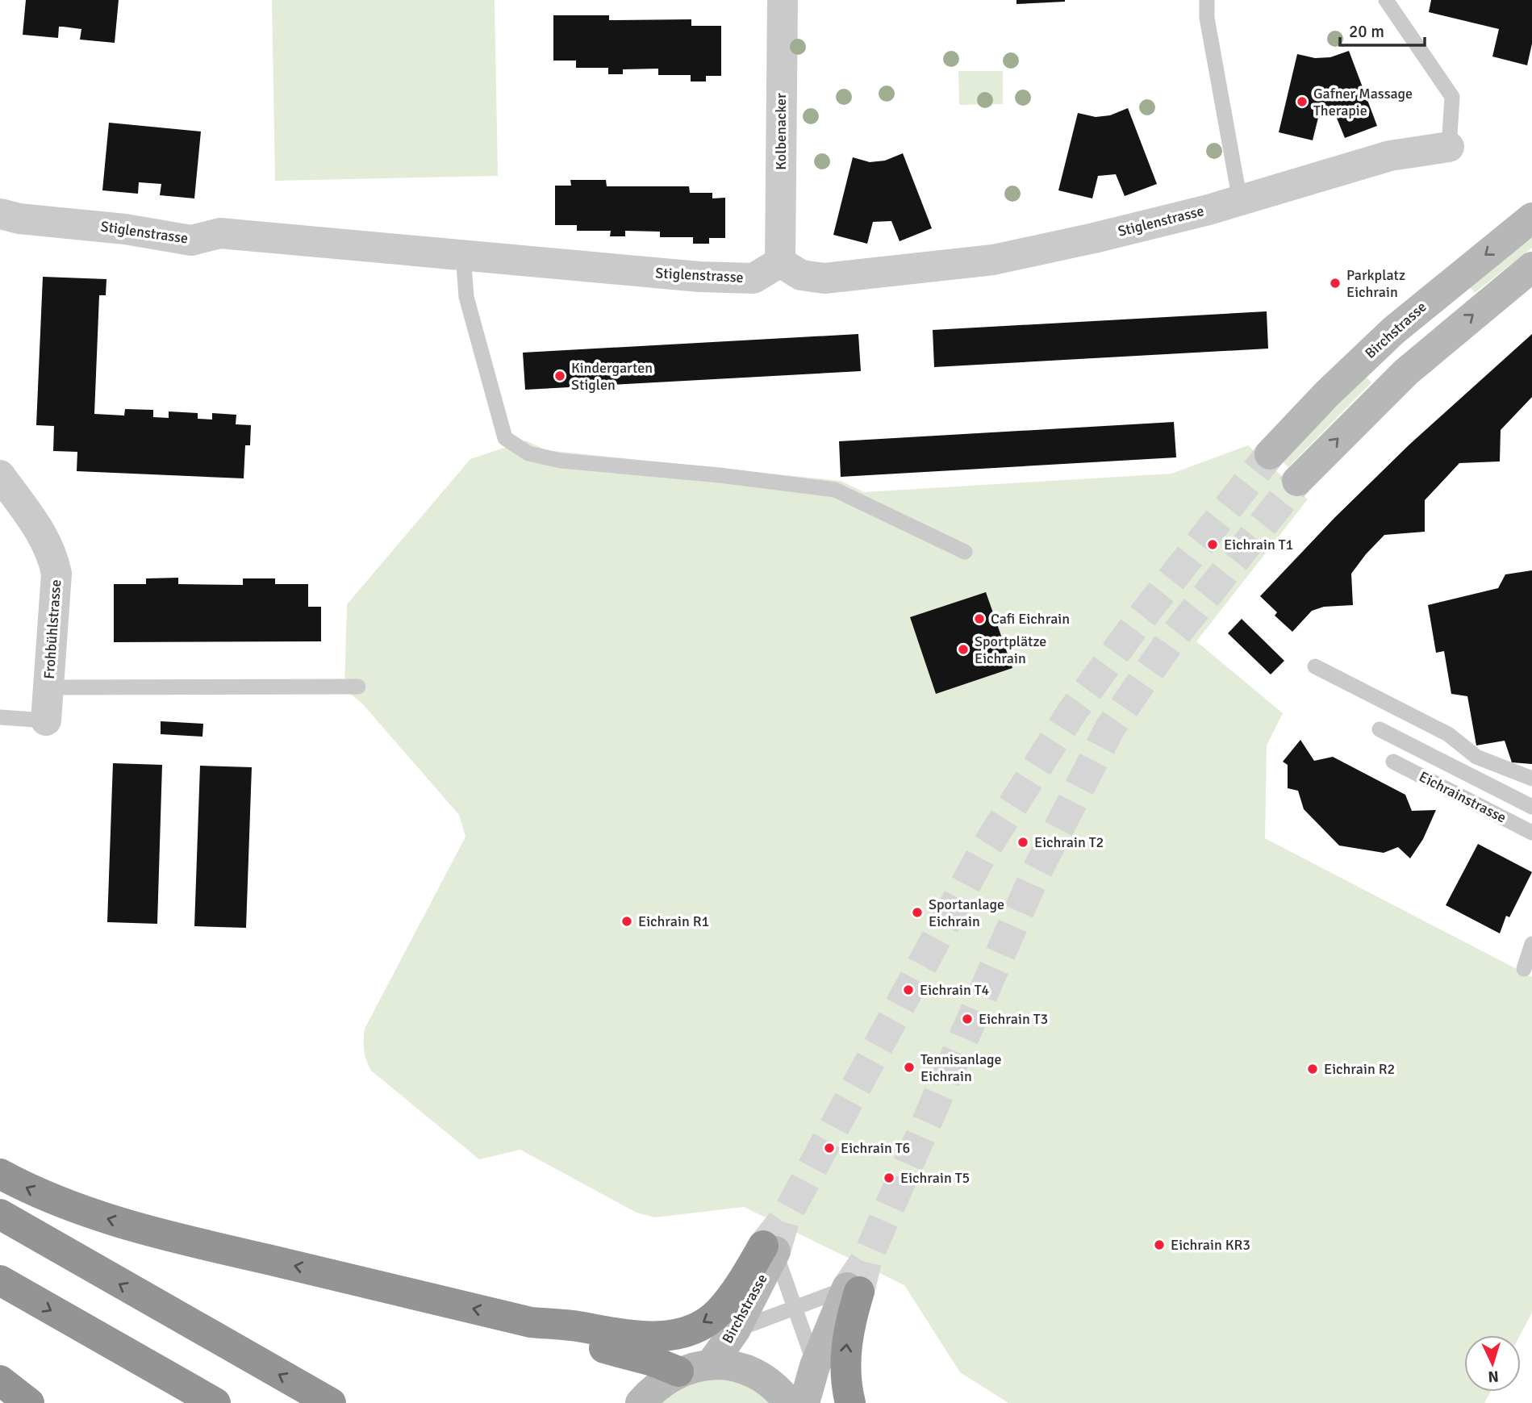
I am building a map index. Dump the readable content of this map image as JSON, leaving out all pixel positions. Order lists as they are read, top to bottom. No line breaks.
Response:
{"streets":{"main road":["Birchstrasse"],"street":["Kolbenacker","Stiglenstrasse","Frohbühlstrasse"],"lane":["Eichrainstrasse"]},"crossings":[["Kolbenacker","Stiglenstrasse"]],"places":["Gafner Massage Therapie","Parkplatz Eichrain","Kindergarten Stiglen","Eichrain T1","Cafi Eichrain","Sportplätze Eichrain","Eichrain T2","Sportanlage Eichrain","Eichrain R1","Eichrain T4","Eichrain T3","Tennisanlage Eichrain","Eichrain R2","Eichrain T6","Eichrain T5","Eichrain KR3"],"scale_bar":"20 m","north":"bottom"}
